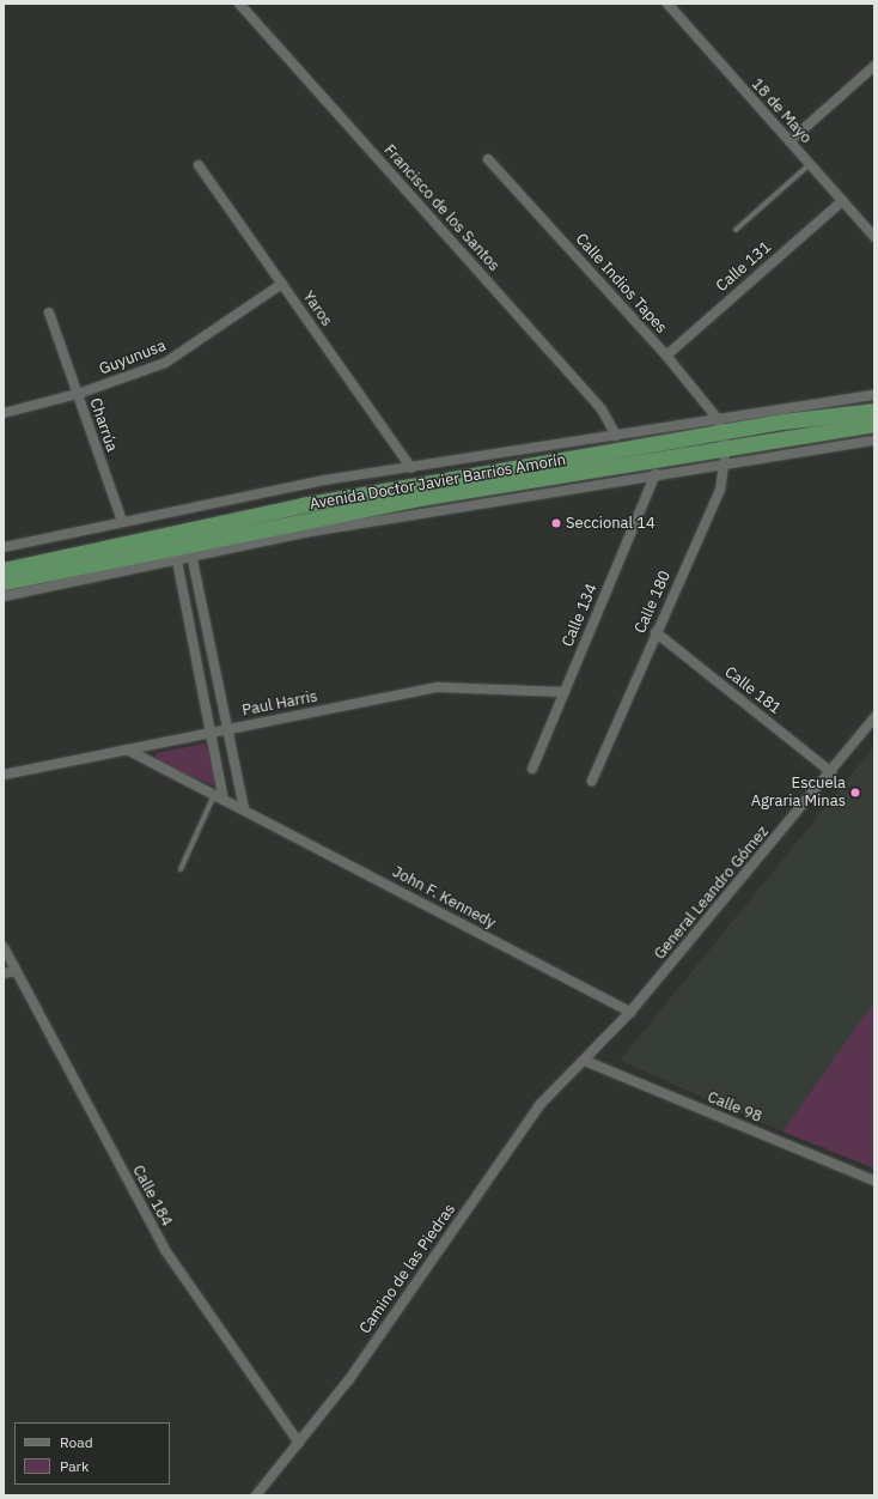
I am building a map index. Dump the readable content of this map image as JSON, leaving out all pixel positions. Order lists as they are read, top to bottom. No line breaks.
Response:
{"streets":{"highway":["Avenida Doctor Javier Barrios Amorín"],"street":["18 de Mayo","Francisco de los Santos","Calle 131","Calle Indios Tapes","Yaros","Guyunusa","Charrúa","Calle 180","Calle 134","Calle 181","Paul Harris","General Leandro Gómez","John F. Kennedy","Calle 98","Calle 184","Camino de las Piedras"]},"crossings":[["18 de Mayo","Calle 131"],["Francisco de los Santos","Avenida Doctor Javier Barrios Amorín"],["Calle 131","Calle Indios Tapes"],["Calle Indios Tapes","Avenida Doctor Javier Barrios Amorín"],["Calle Indios Tapes","Calle 180"],["Yaros","Guyunusa"],["Yaros","Avenida Doctor Javier Barrios Amorín"],["Guyunusa","Charrúa"],["Charrúa","Avenida Doctor Javier Barrios Amorín"],["Avenida Doctor Javier Barrios Amorín","Calle 180"],["Avenida Doctor Javier Barrios Amorín","Calle 134"],["Calle 180","Calle 181"],["Calle 134","Paul Harris"],["Calle 181","General Leandro Gómez"],["Paul Harris","John F. Kennedy"],["General Leandro Gómez","John F. Kennedy"],["General Leandro Gómez","Calle 98"],["General Leandro Gómez","Camino de las Piedras"],["Calle 98","Camino de las Piedras"],["Calle 184","Camino de las Piedras"]],"places":["Seccional 14","Escuela Agraria Minas"],"legend":["Road","Park"]}
